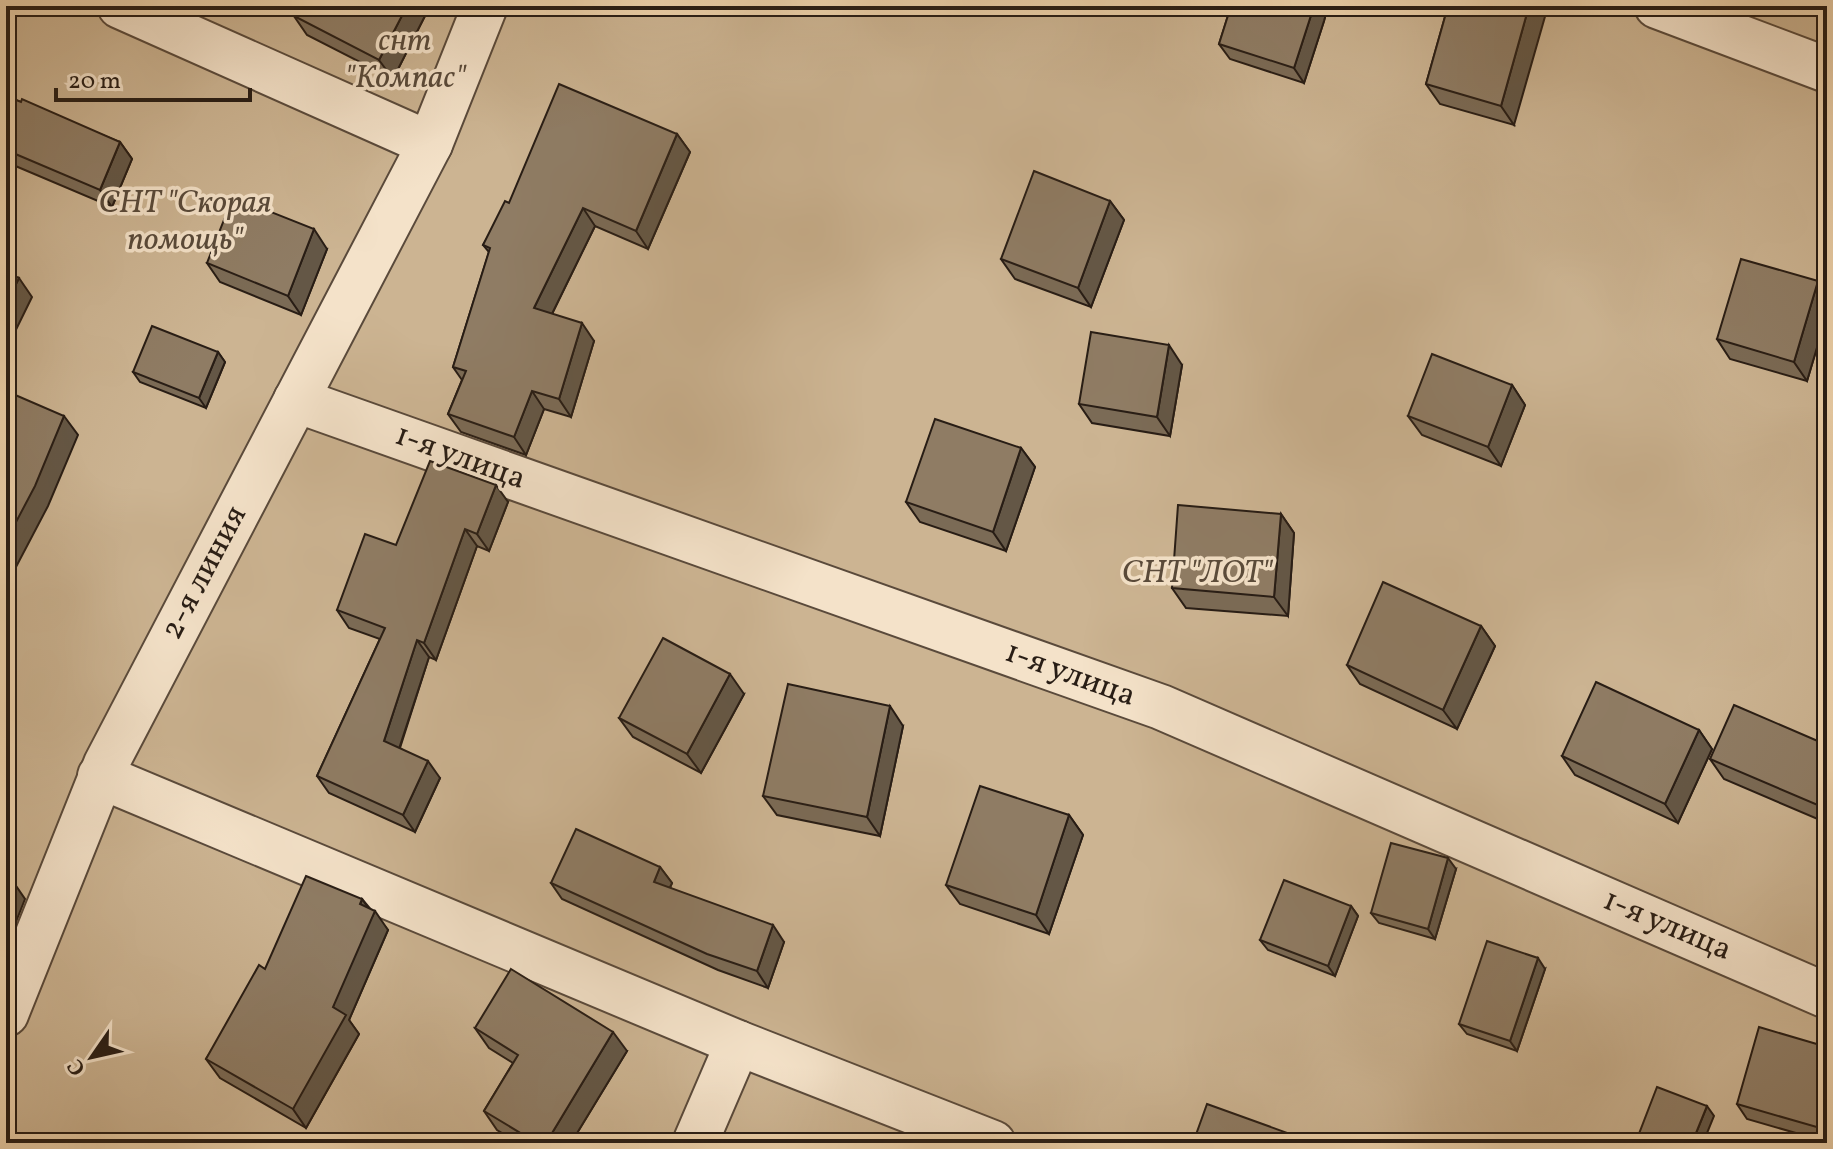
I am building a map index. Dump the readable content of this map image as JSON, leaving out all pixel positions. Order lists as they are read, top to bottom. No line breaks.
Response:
{"streets":{"street":["1-я улица","2-я линия"]},"crossings":[["1-я улица","2-я линия"]],"parks":["снт \"Компас\"","СНТ \"Скорая помощь\"","СНТ \"ЛОТ\""],"scale_bar":"20 m","north":"bottom left"}
